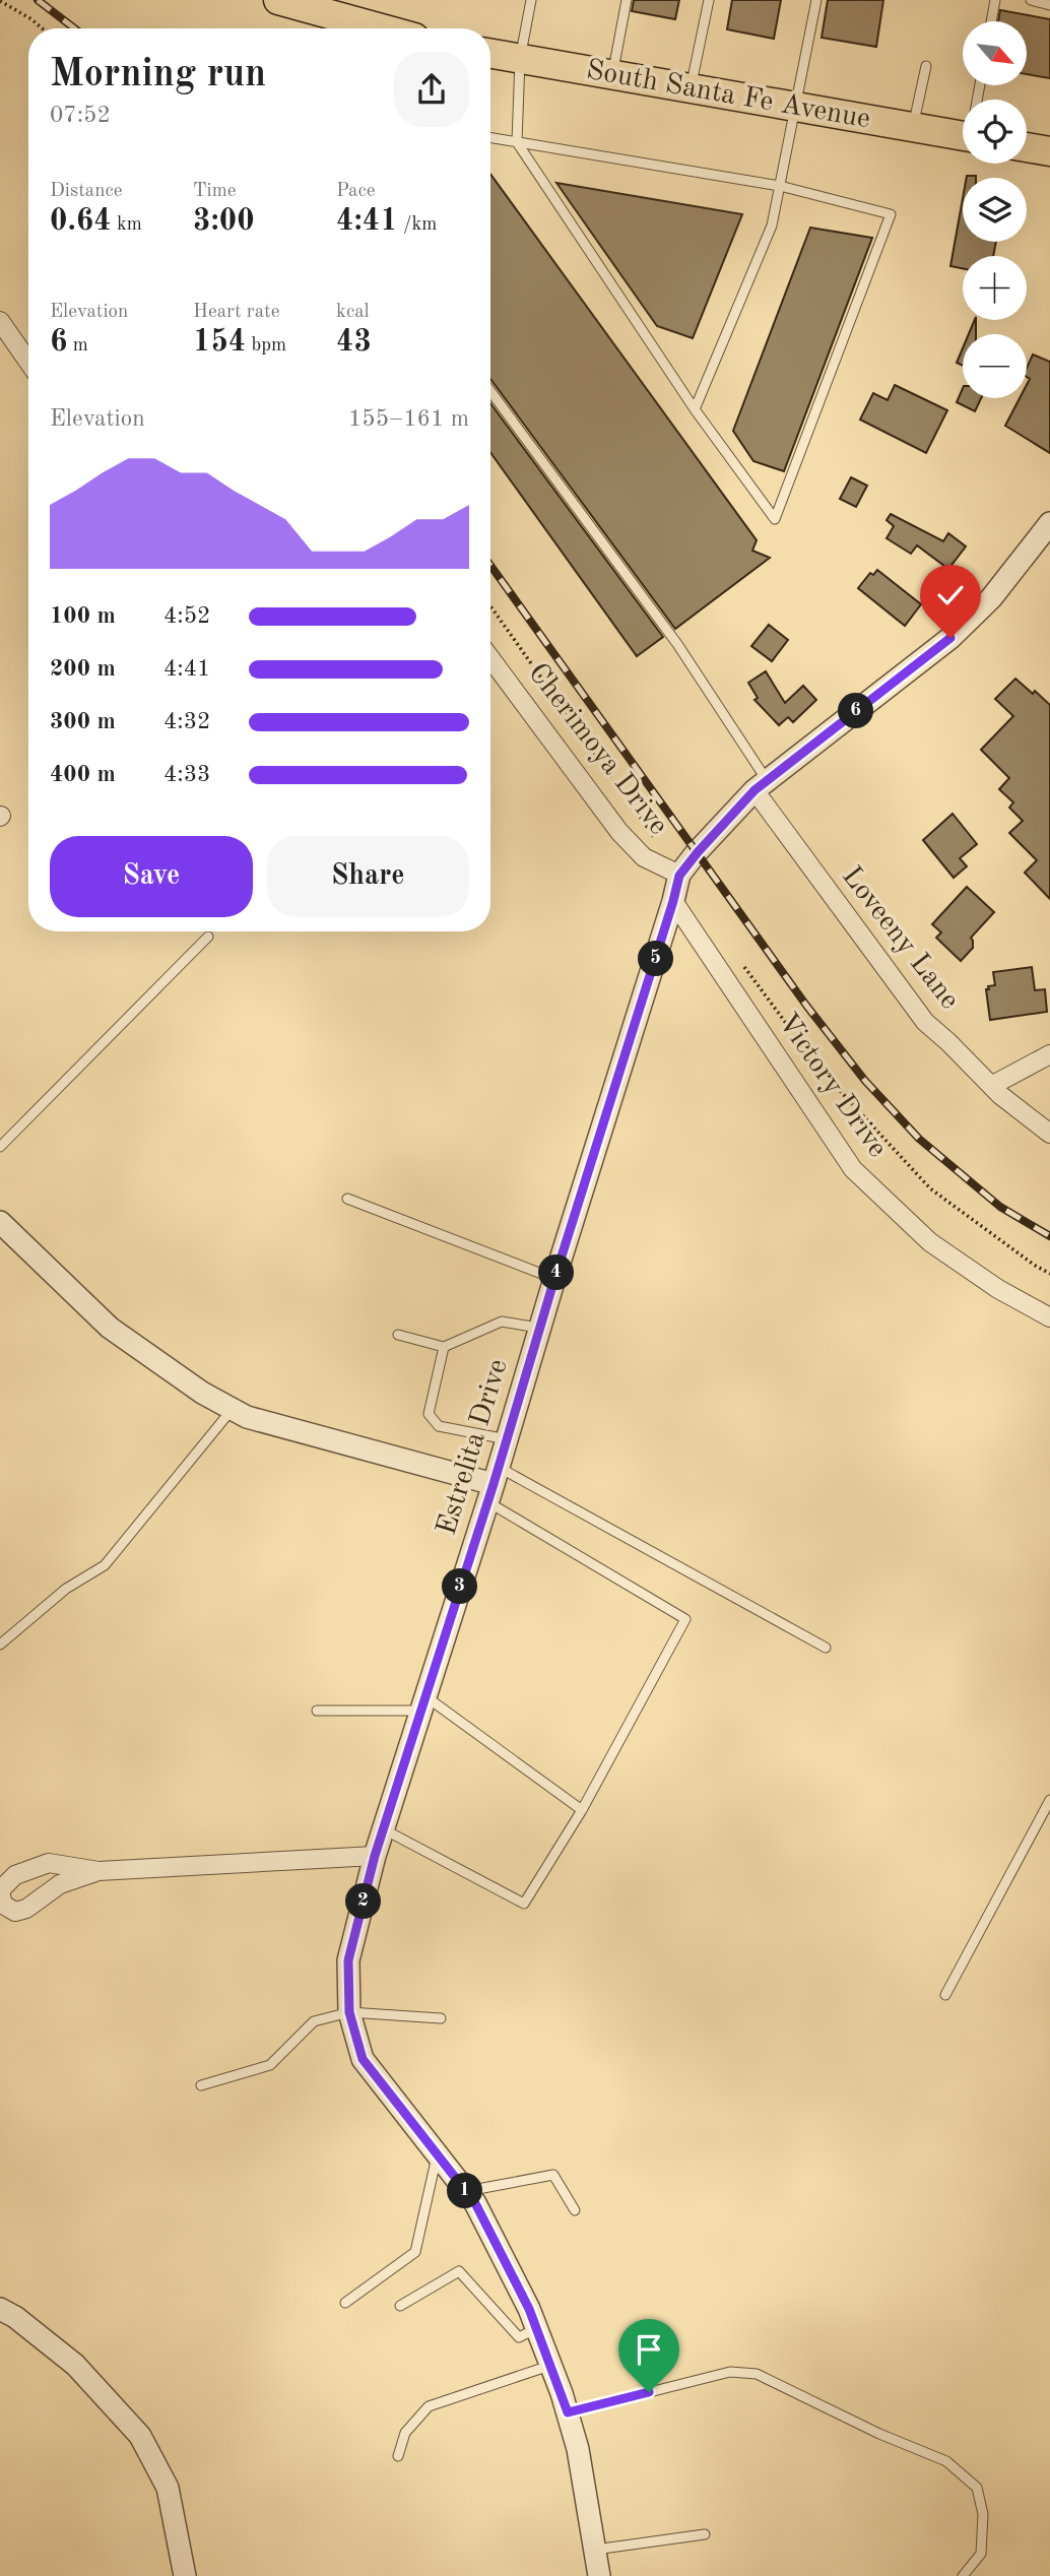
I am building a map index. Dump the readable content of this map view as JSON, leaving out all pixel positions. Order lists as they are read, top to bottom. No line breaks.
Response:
{"streets":{"main road":["South Santa Fe Avenue"],"street":["Cherimoya Drive","Loveeny Lane","Victory Drive","Estrelita Drive"]},"crossings":[["Cherimoya Drive","Estrelita Drive"],["Loveeny Lane","Estrelita Drive"],["Victory Drive","Estrelita Drive"]],"north":"bottom right","page":{"map_buttons":["+","−"],"heading":["Morning run","07:52"],"stats":[["Distance","0.64 km"],["Time","3:00"],["Pace","4:41 /km"],["Elevation","6 m"],["Heart rate","154 bpm"],["kcal","43"]],"chart":["Elevation","155–161 m"],"list":[{"name":"100 m","note":"4:52"},{"name":"200 m","note":"4:41"},{"name":"300 m","note":"4:32"},{"name":"400 m","note":"4:33"}],"pins":["6","5","4","3","2","1"],"buttons":["Save","Share"]}}
